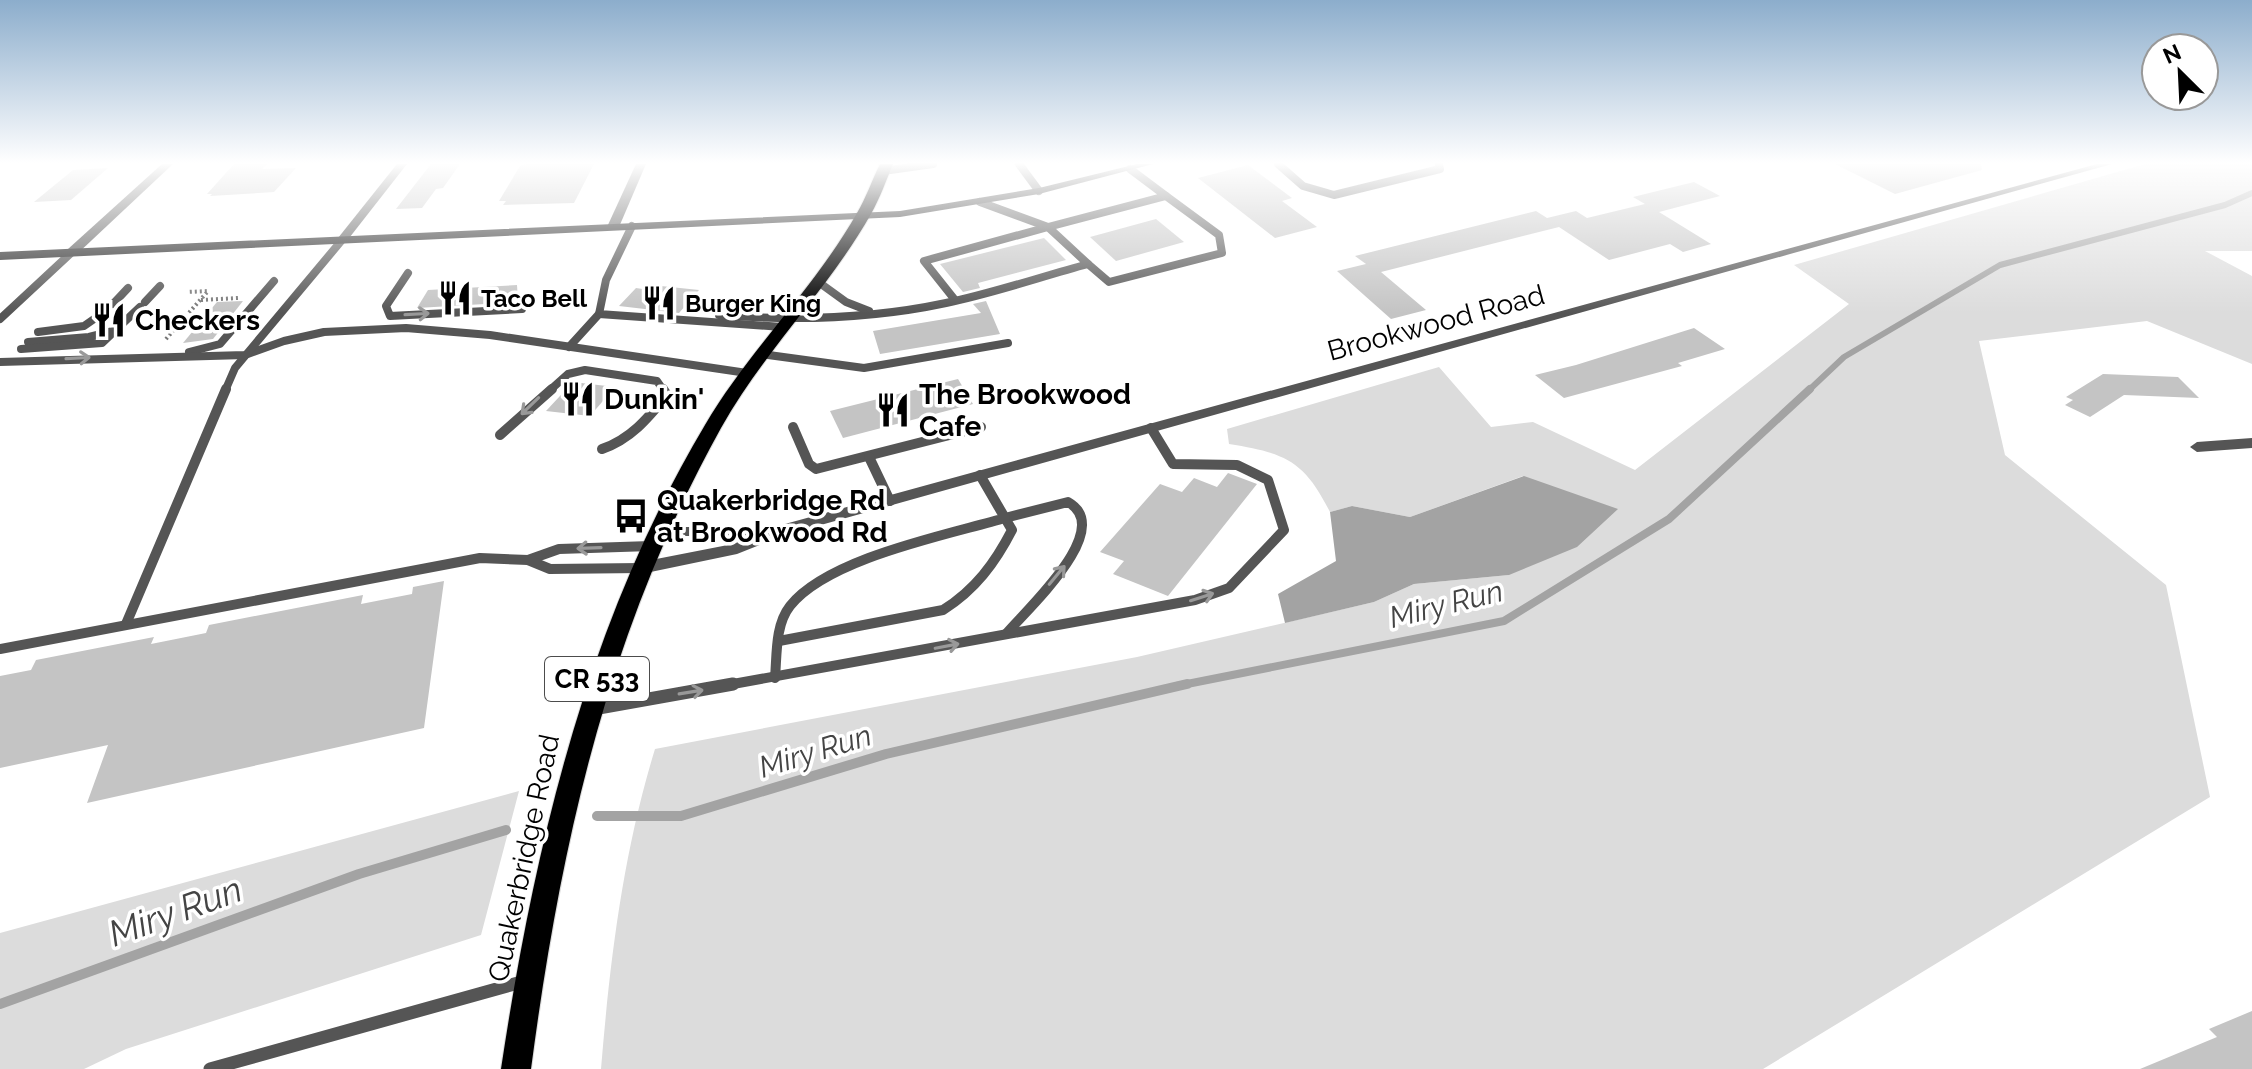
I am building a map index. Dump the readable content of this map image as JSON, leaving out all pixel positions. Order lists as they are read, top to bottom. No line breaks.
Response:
{"streets":{"main road":["CR 533","Quakerbridge Road"],"street":["Brookwood Road"]},"crossings":[["Brookwood Road","Quakerbridge Road"]],"water":["Miry Run"],"places":{"restaurant":["Taco Bell","Burger King","Checkers","Dunkin'","The Brookwood Cafe"],"bus stop":["Quakerbridge Rd at Brookwood Rd"]},"north":"top left"}
